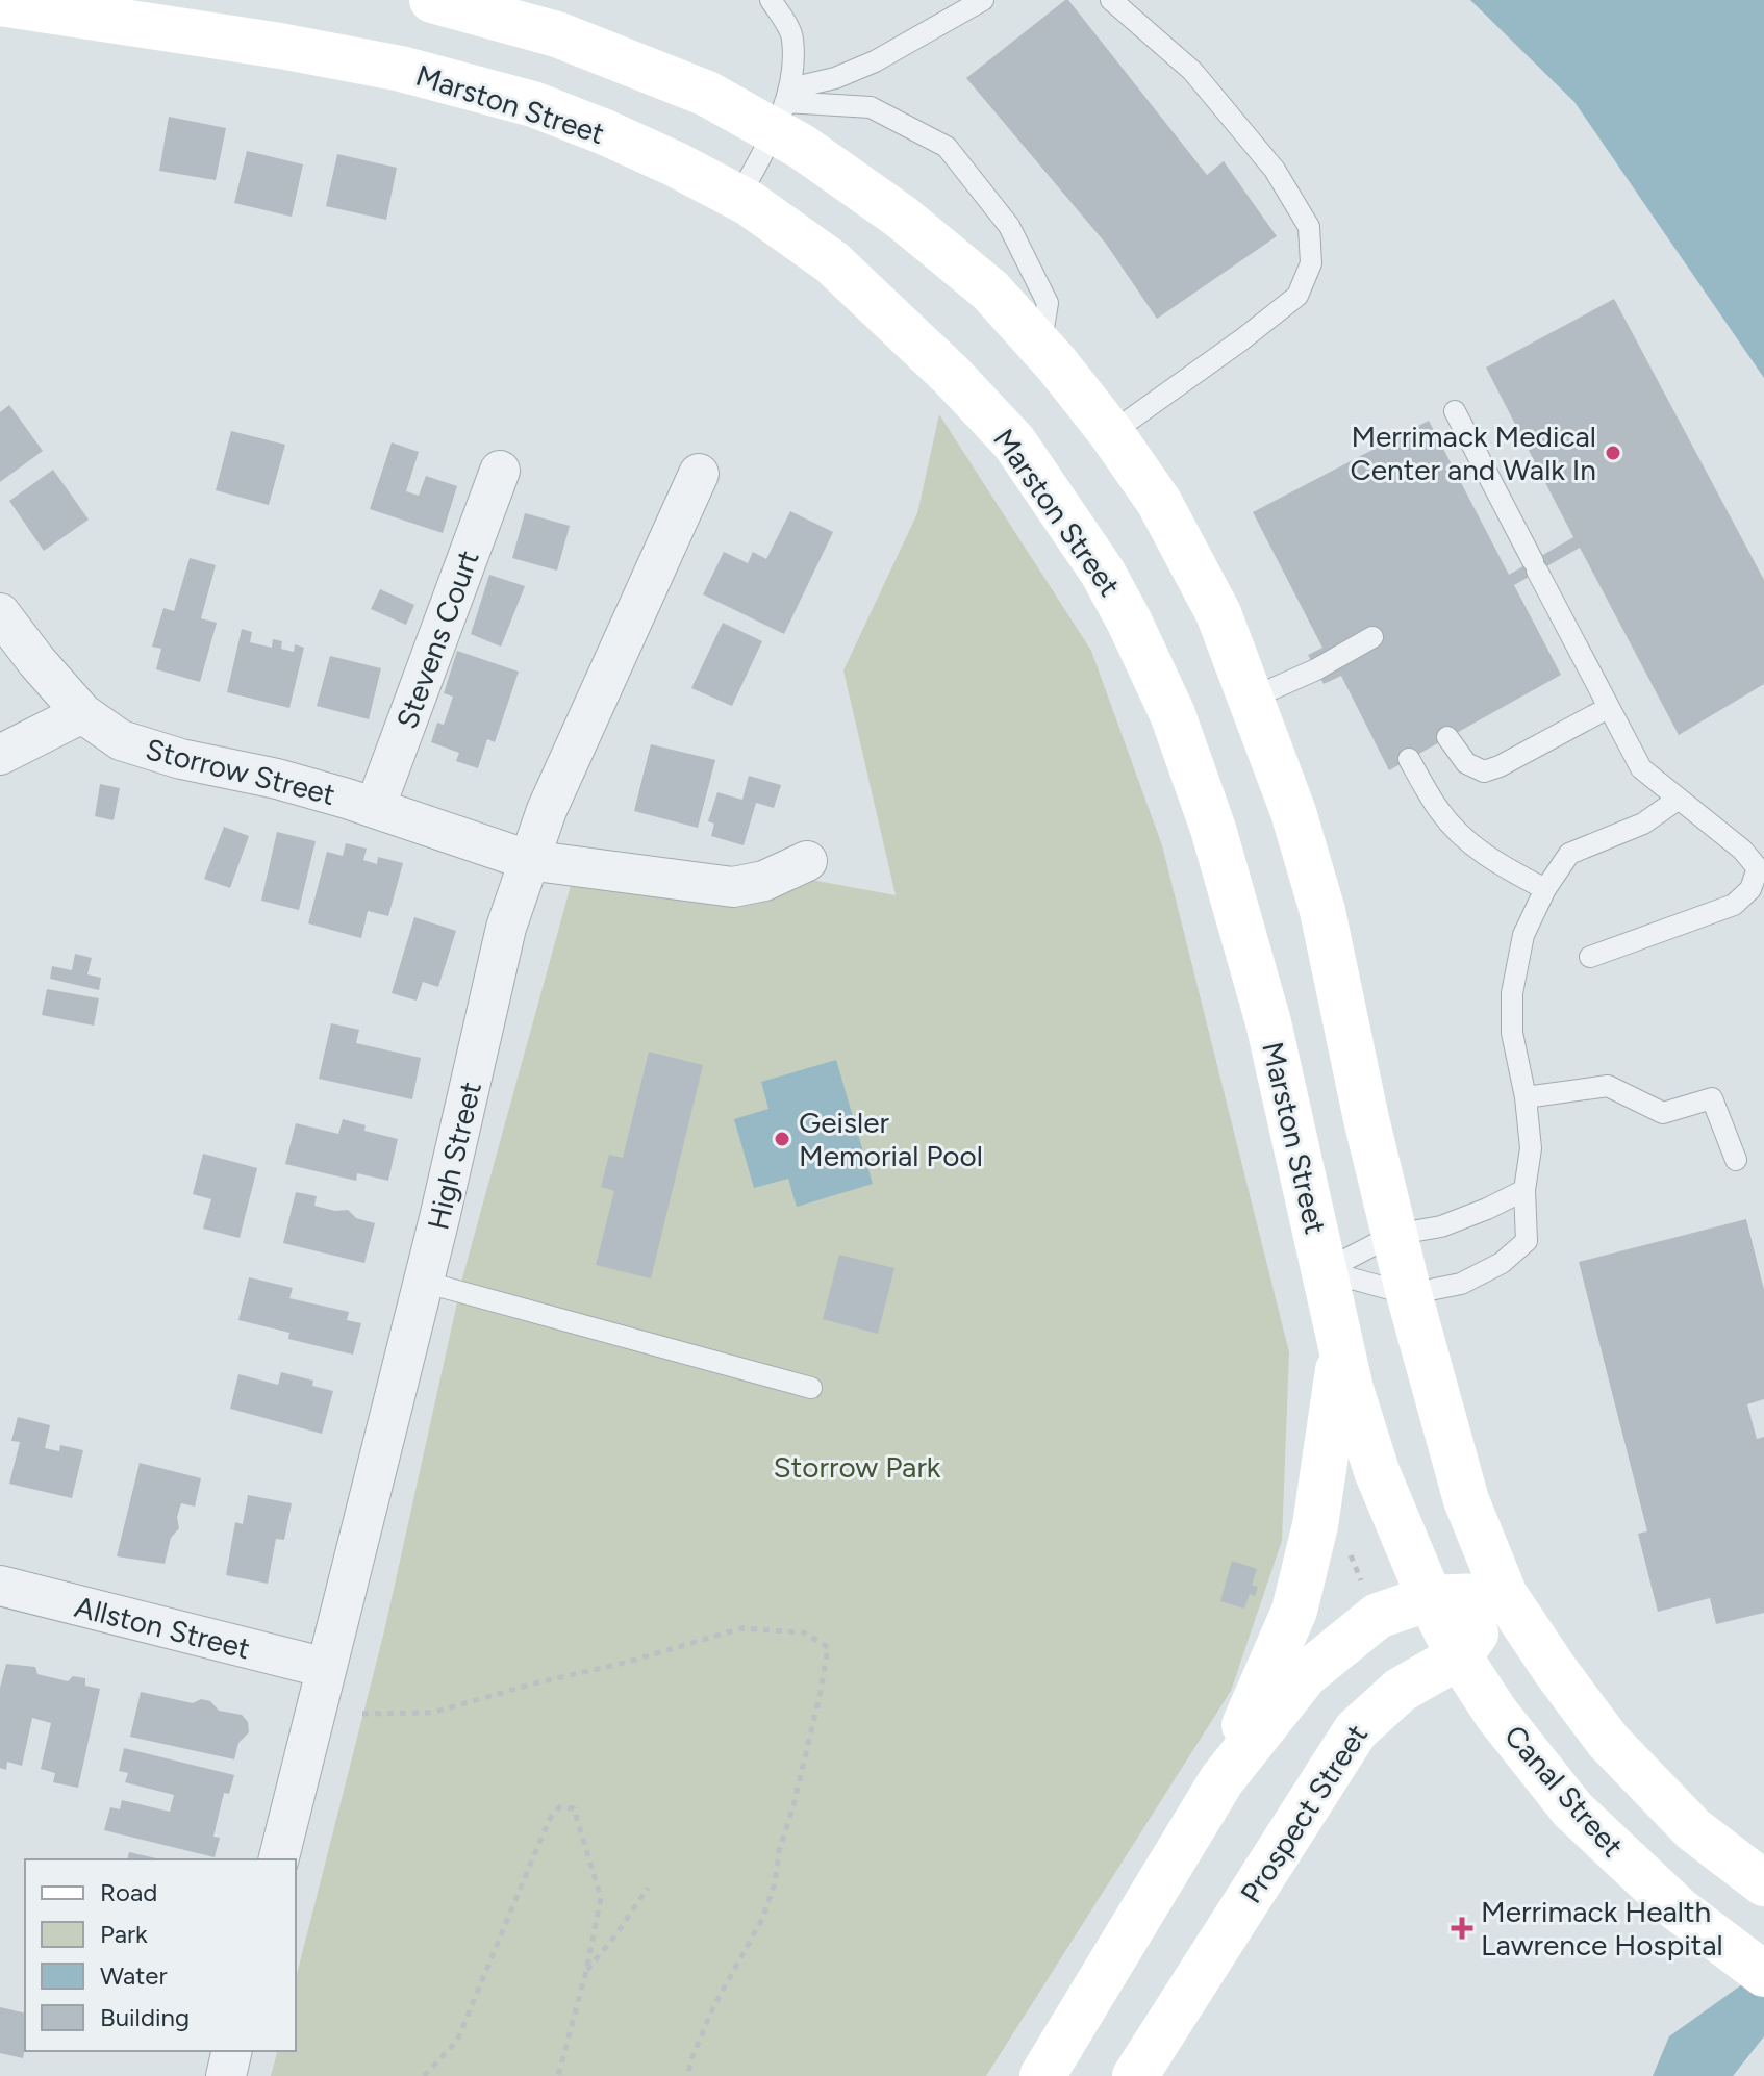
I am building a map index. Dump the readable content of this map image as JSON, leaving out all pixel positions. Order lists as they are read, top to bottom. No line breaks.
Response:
{"streets":{"main road":["Marston Street","Canal Street","Prospect Street"],"street":["Stevens Court","Storrow Street","High Street","Allston Street"]},"crossings":[["Marston Street","Canal Street"],["Marston Street","Prospect Street"],["Stevens Court","Storrow Street"],["Storrow Street","High Street"],["High Street","Allston Street"],["Canal Street","Prospect Street"]],"parks":["Storrow Park"],"places":{"other":["Merrimack Medical Center and Walk In","Geisler Memorial Pool"],"health":["Merrimack Health Lawrence Hospital"]},"legend":["Road","Park","Water","Building"]}
